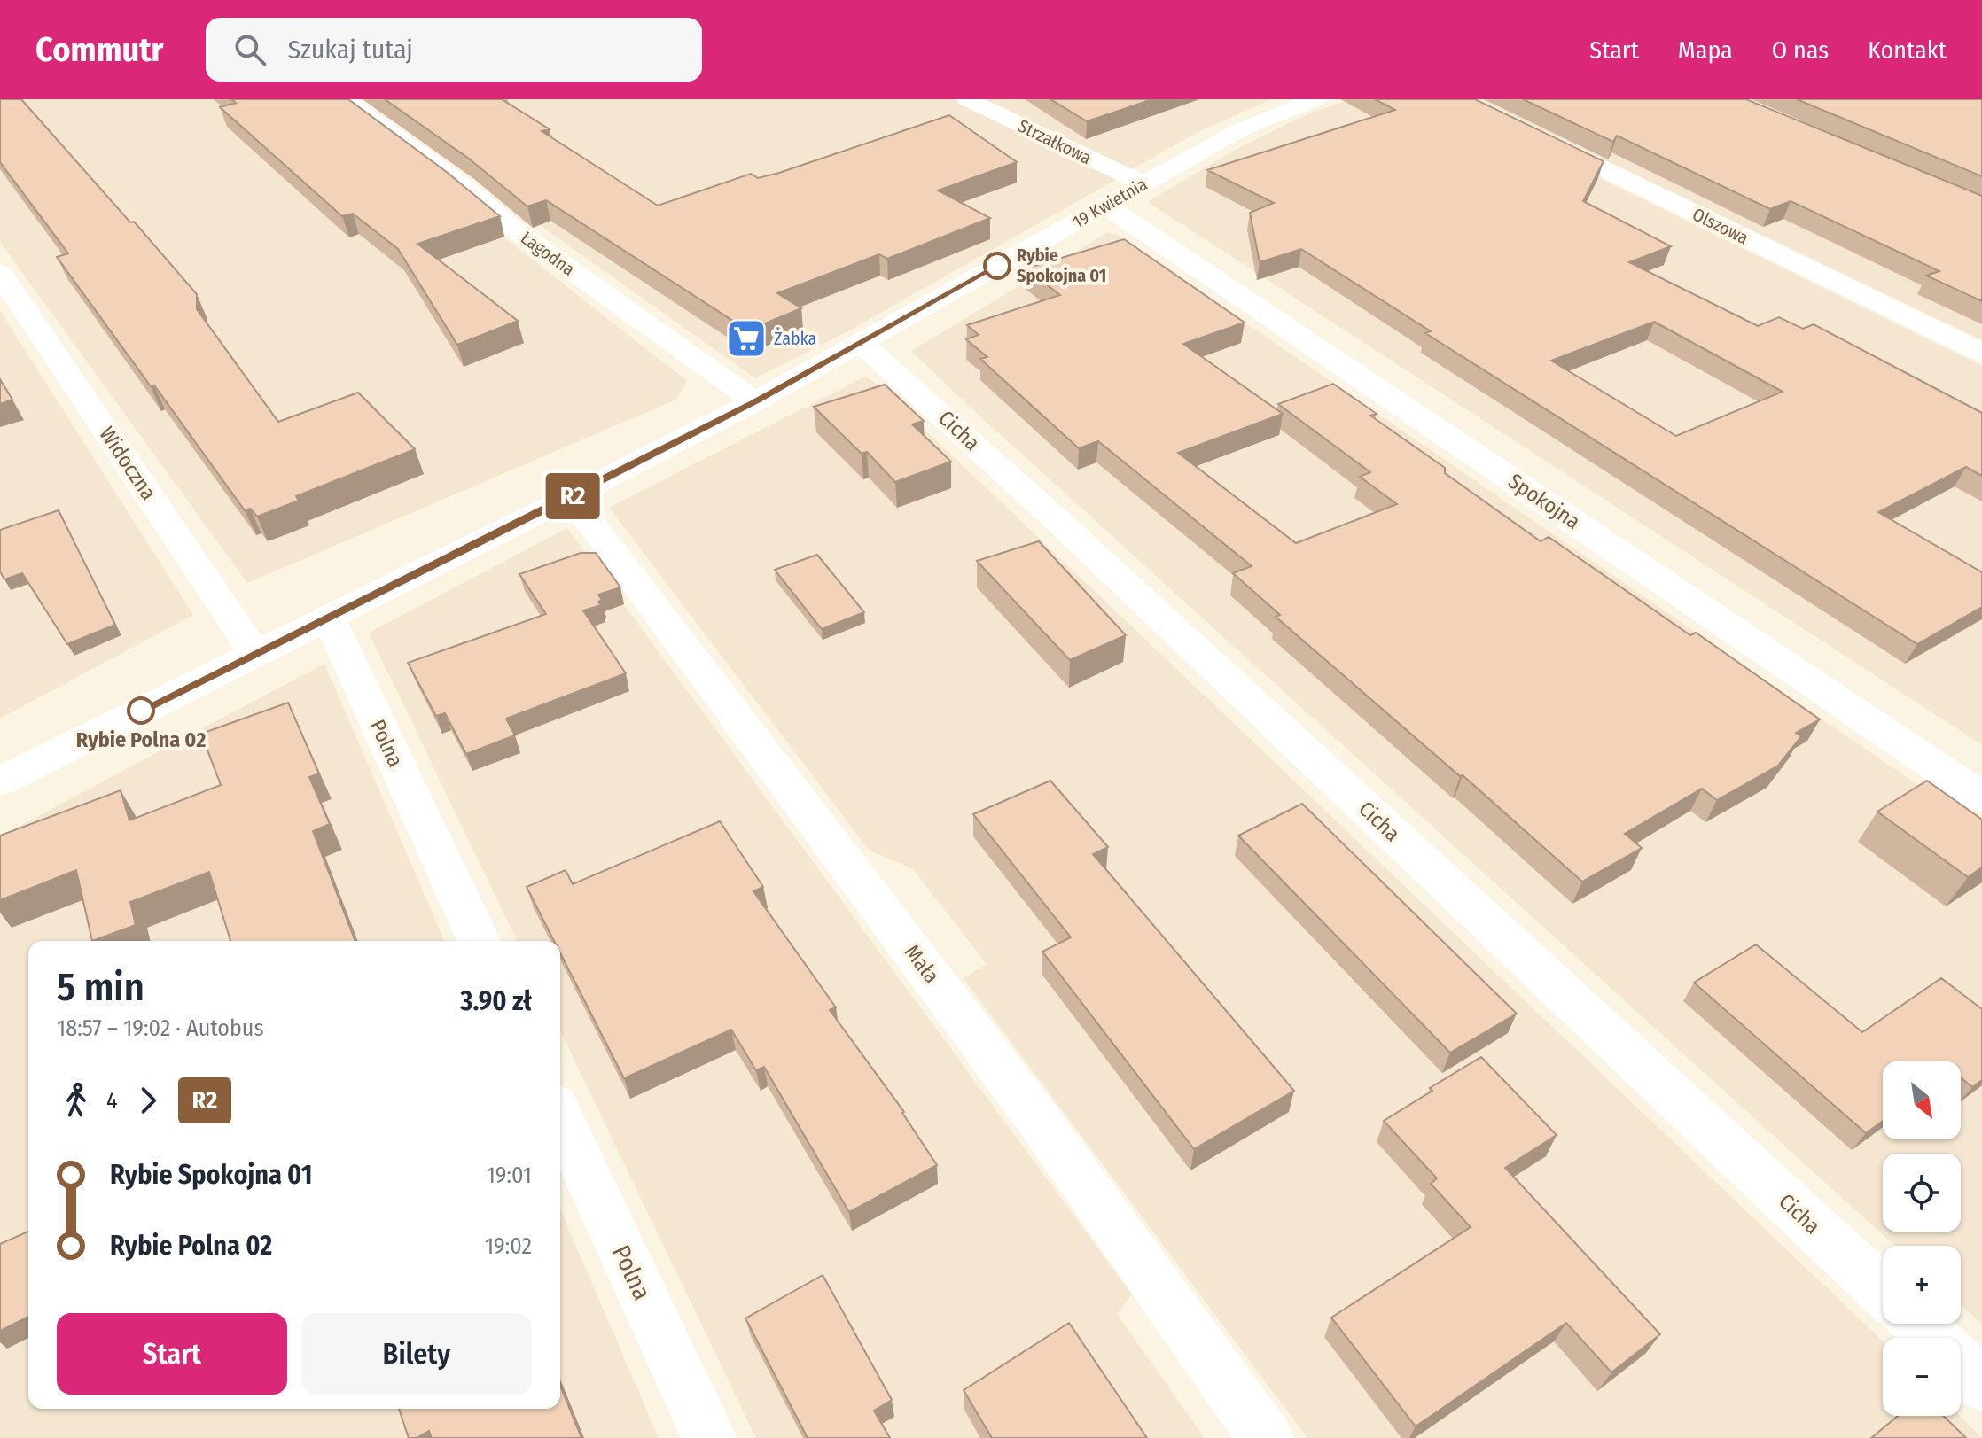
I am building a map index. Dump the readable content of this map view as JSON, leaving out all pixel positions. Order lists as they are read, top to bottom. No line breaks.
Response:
{"streets":{"street":["Strzałkowa","19 Kwietnia","Olszowa","Łagodna","Cicha","Widoczna","Spokojna","Polna","Mała"]},"crossings":[["Strzałkowa","19 Kwietnia"],["19 Kwietnia","Łagodna"],["19 Kwietnia","Cicha"],["19 Kwietnia","Widoczna"],["19 Kwietnia","Spokojna"],["19 Kwietnia","Polna"],["19 Kwietnia","Mała"]],"places":{"other":["Rybie Spokojna 01","Rybie Polna 02"],"supermarket":["Żabka"]},"lines":["bus line R2"],"north":"bottom right","page":{"header":"Commutr","search":"Szukaj tutaj","nav":["Start","Mapa","O nas","Kontakt"],"on_map":"R2","heading":["5 min","18:57 – 19:02 · Autobus","3.90 zł"],"map_buttons":["+","−"],"legs":["4","R2"],"list":[{"name":"Rybie Spokojna 01","value":"19:01"},{"name":"Rybie Polna 02","value":"19:02"}],"buttons":["Start","Bilety"]}}
